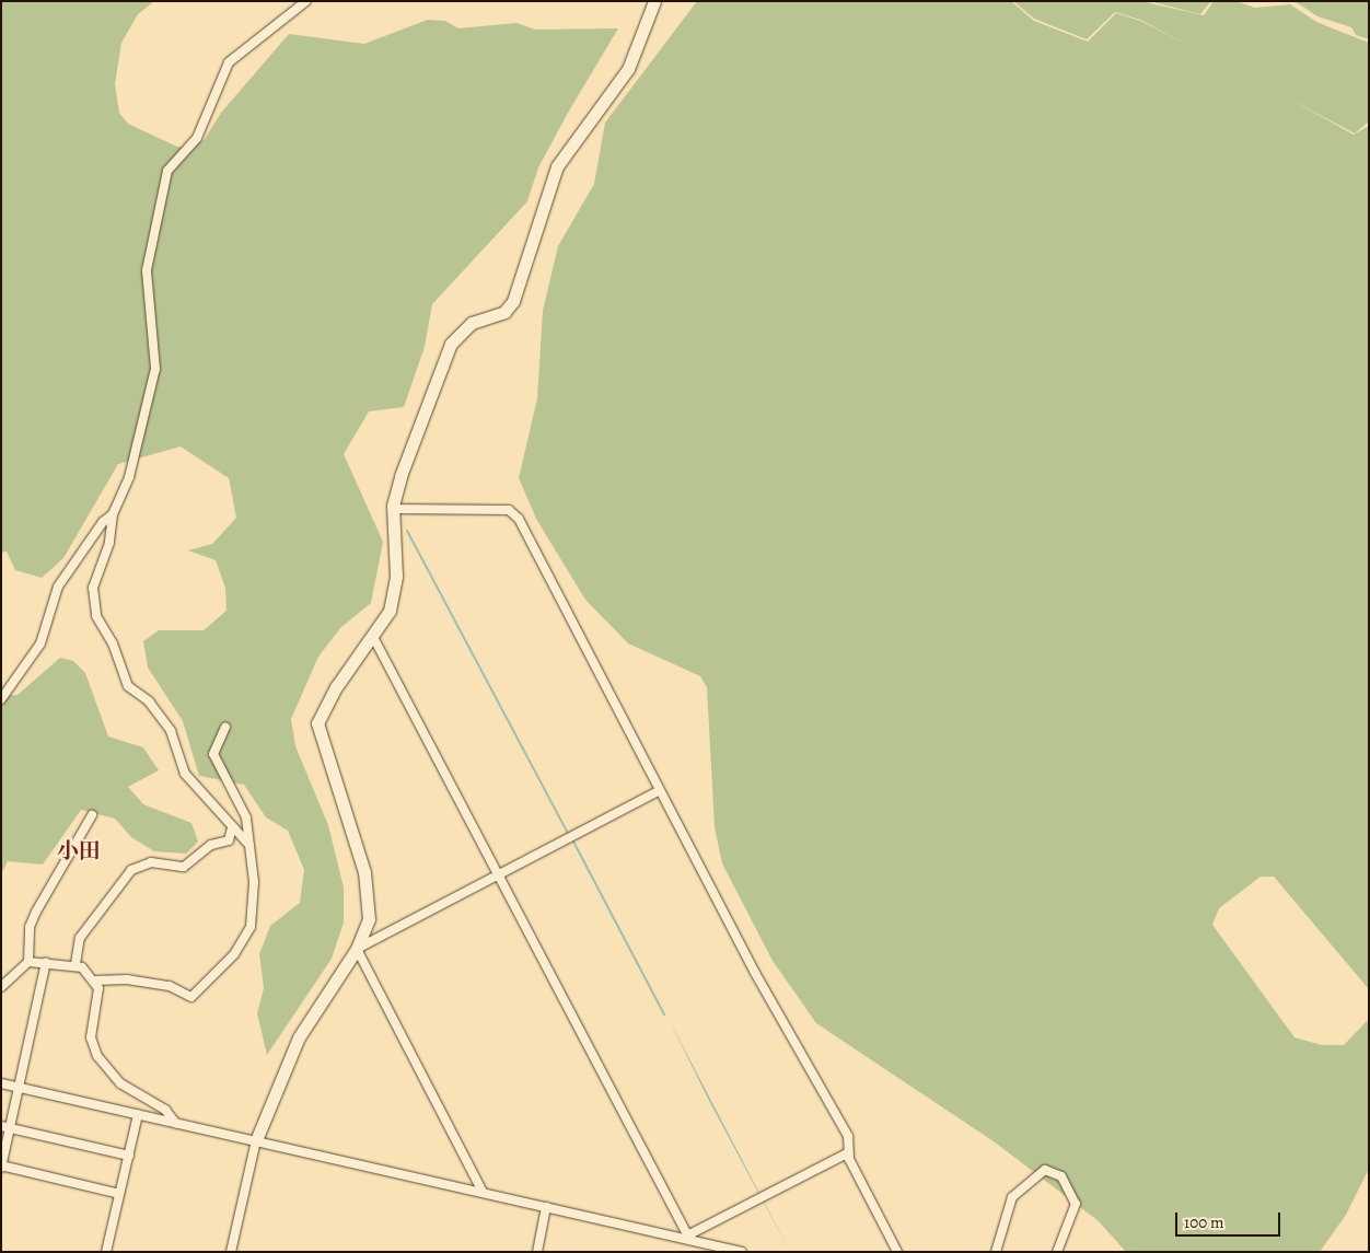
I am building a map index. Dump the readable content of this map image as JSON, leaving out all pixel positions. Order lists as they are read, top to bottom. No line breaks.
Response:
{"districts":["小田"],"scale_bar":"100 m"}
